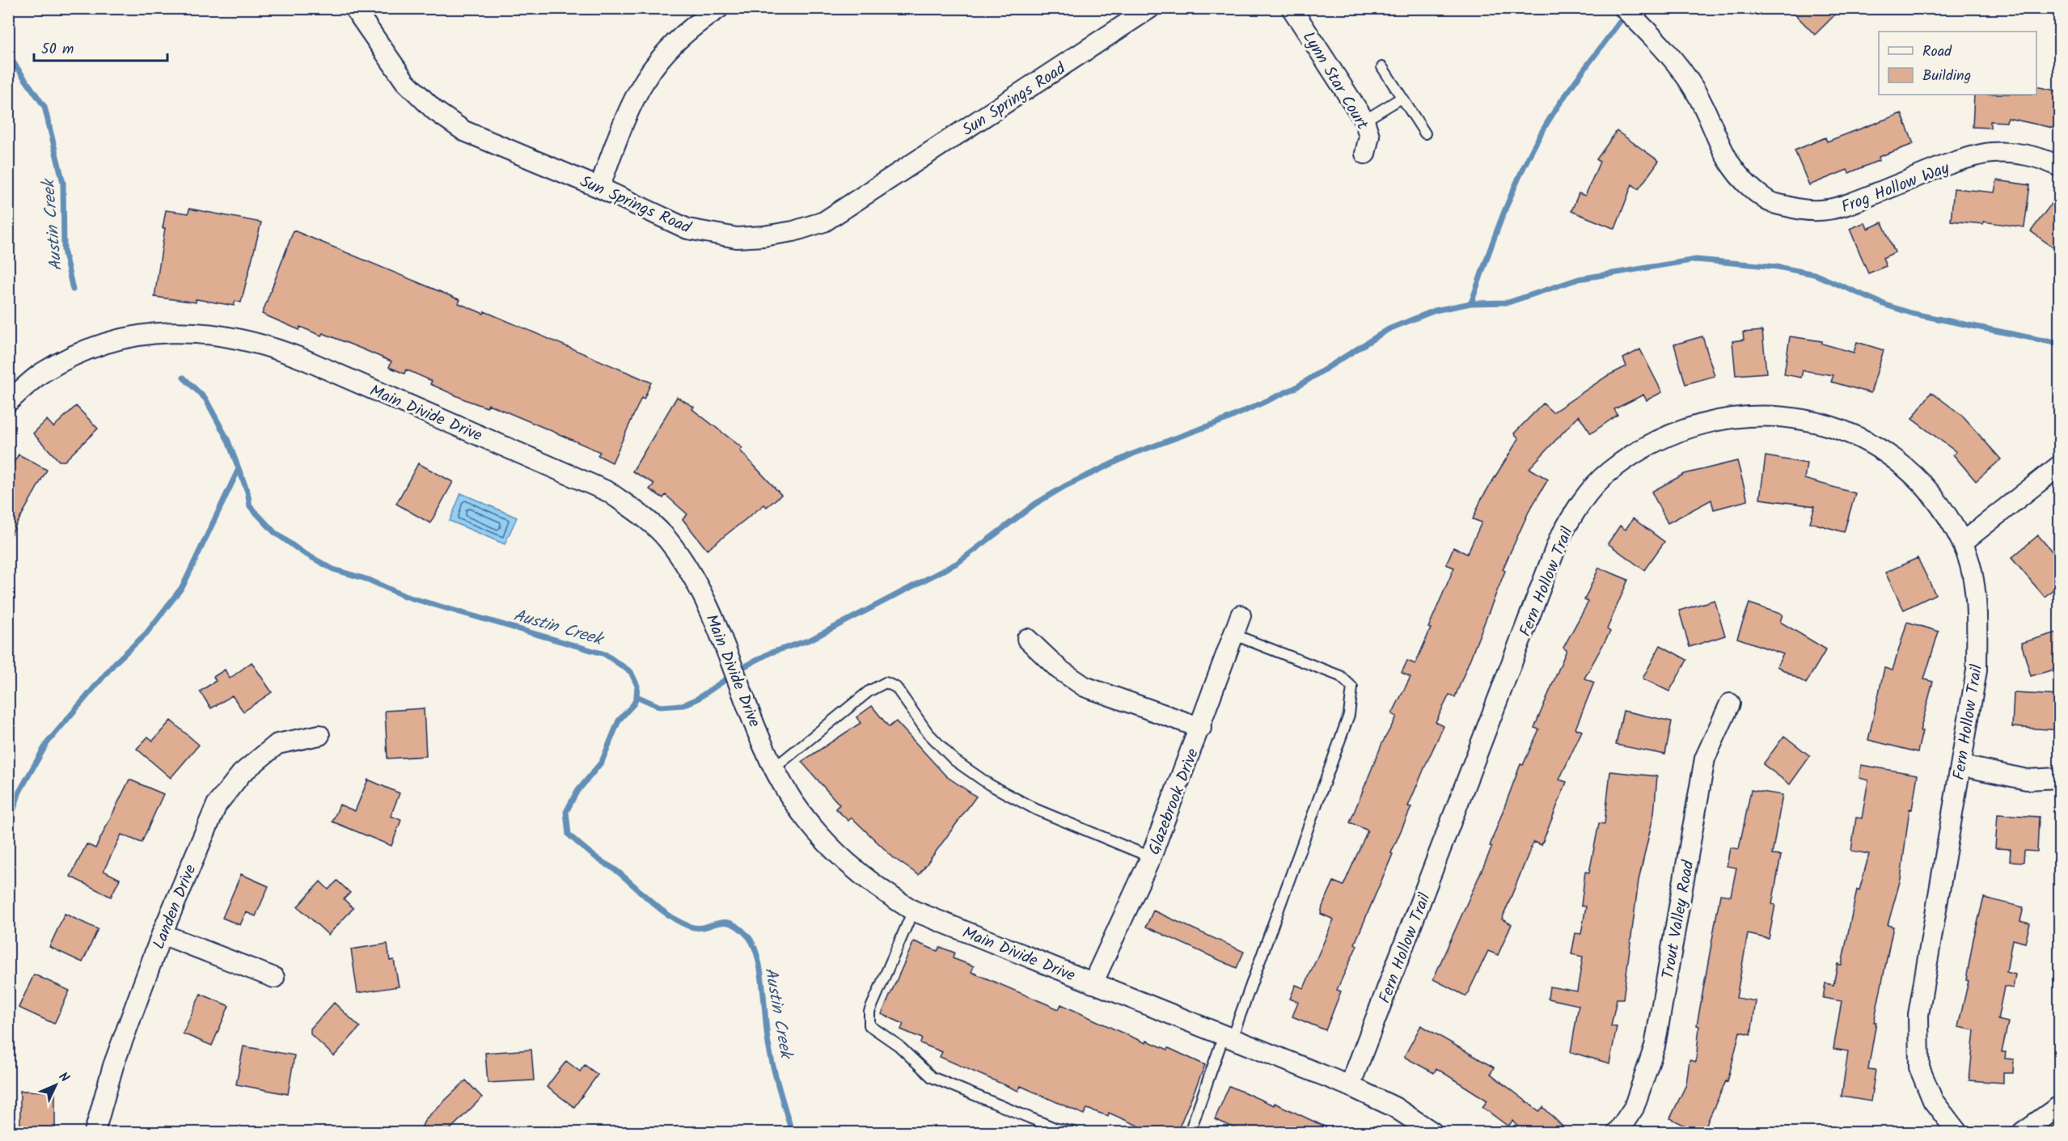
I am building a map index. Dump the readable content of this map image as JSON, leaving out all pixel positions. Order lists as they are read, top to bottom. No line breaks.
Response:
{"streets":{"street":["Lynn Star Court","Sun Springs Road","Frog Hollow Way","Main Divide Drive","Fern Hollow Trail","Glazebrook Drive","Landen Drive","Trout Valley Road"]},"crossings":[["Main Divide Drive","Fern Hollow Trail"],["Main Divide Drive","Glazebrook Drive"]],"water":["Austin Creek"],"legend":["Road","Building"],"scale_bar":"50 m","north":"top right"}
